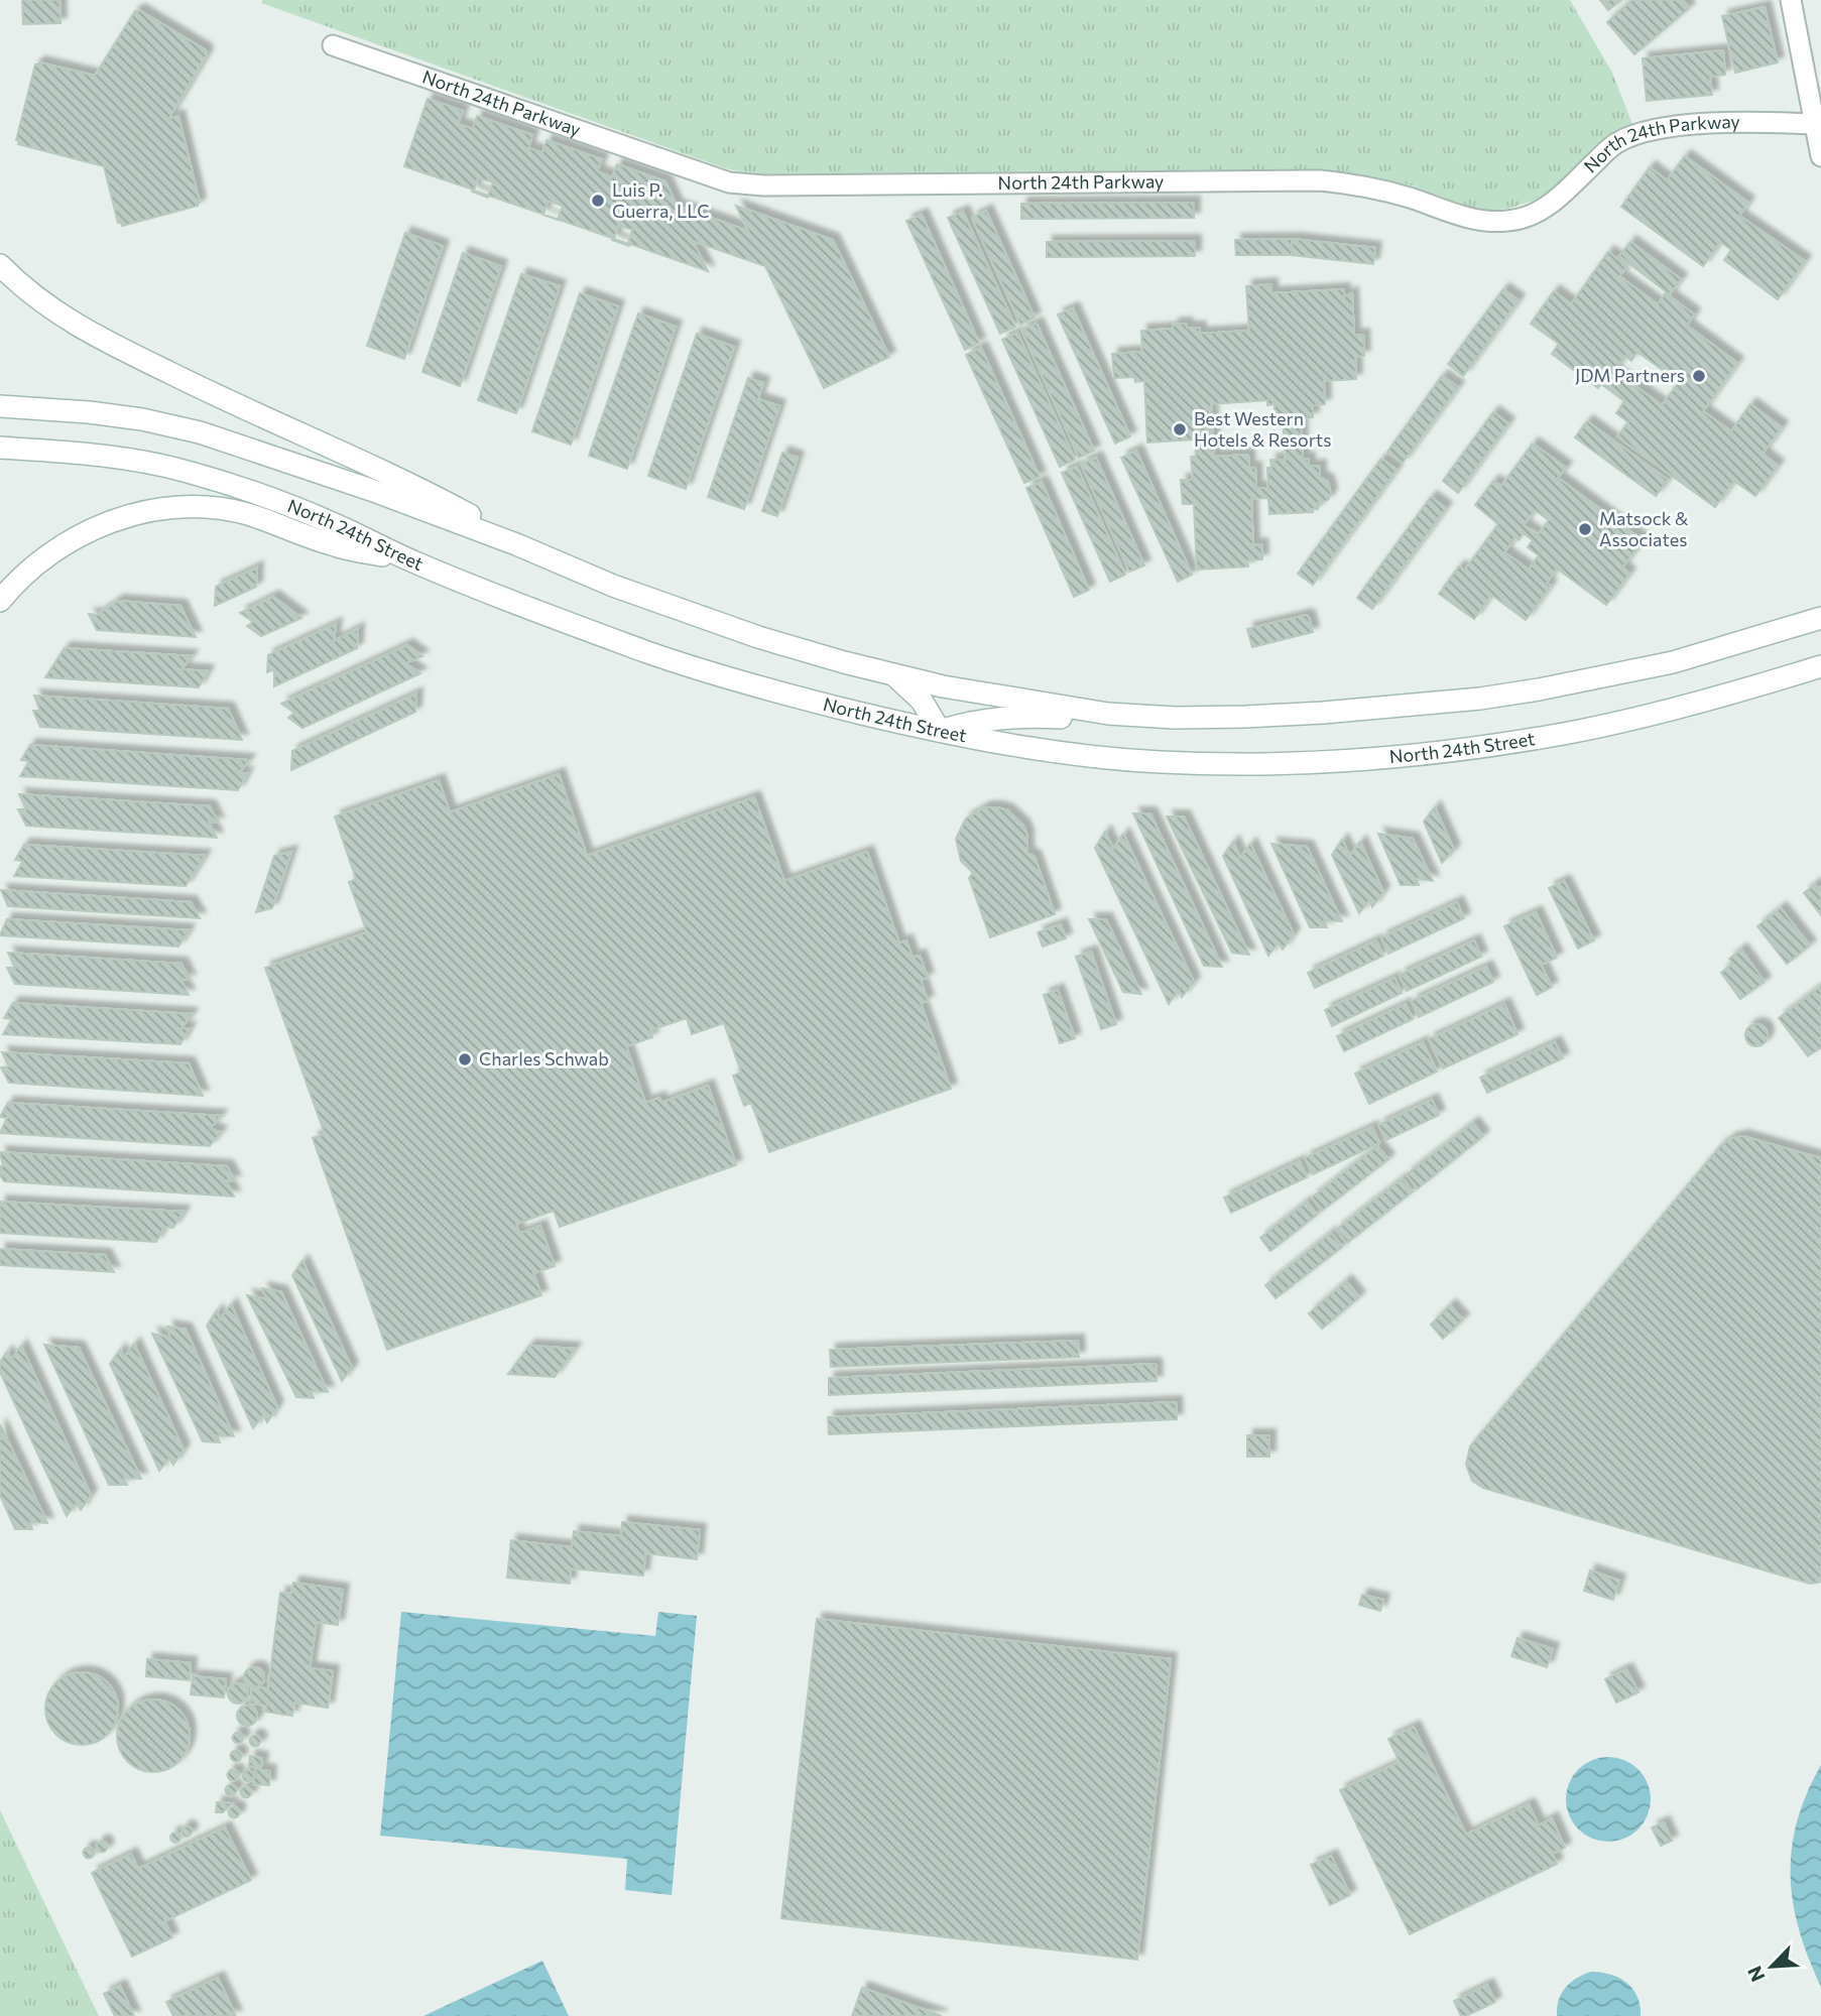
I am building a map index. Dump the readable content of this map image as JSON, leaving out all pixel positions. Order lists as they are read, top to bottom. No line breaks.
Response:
{"streets":{"main road":["North 24th Street"],"street":["North 24th Parkway"]},"places":["Luis P. Guerra, LLC","JDM Partners","Best Western Hotels & Resorts","Matsock & Associates","Charles Schwab"],"north":"bottom left"}
